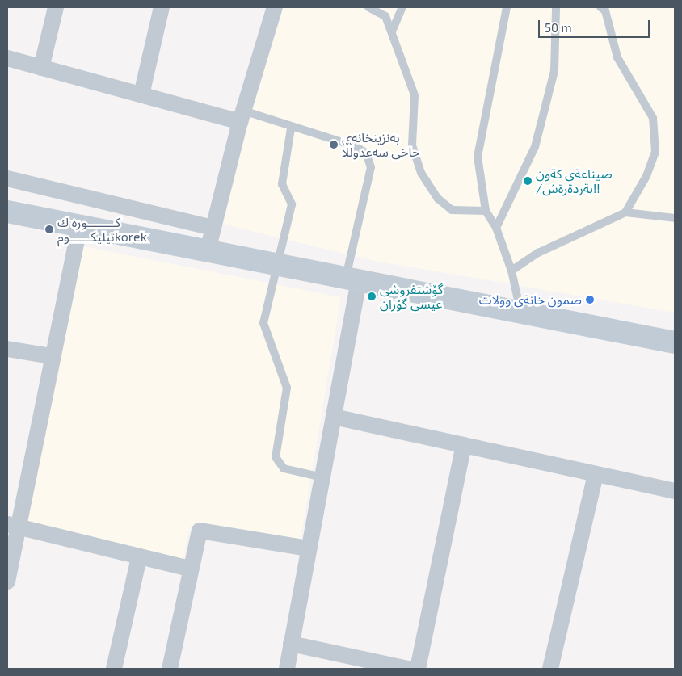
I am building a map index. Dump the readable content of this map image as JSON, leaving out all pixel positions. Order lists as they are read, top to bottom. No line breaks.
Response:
{"places":["بەنزینخانەی حاخی سەعدوڵڵا","صيناعةى كةون /بةردةرةش!!","كــــــــوره ك تیلیكــــــومkorek","گۆشتفروشی عیسی گۆران","صمون خانةی وولات"],"scale_bar":"50 m"}
